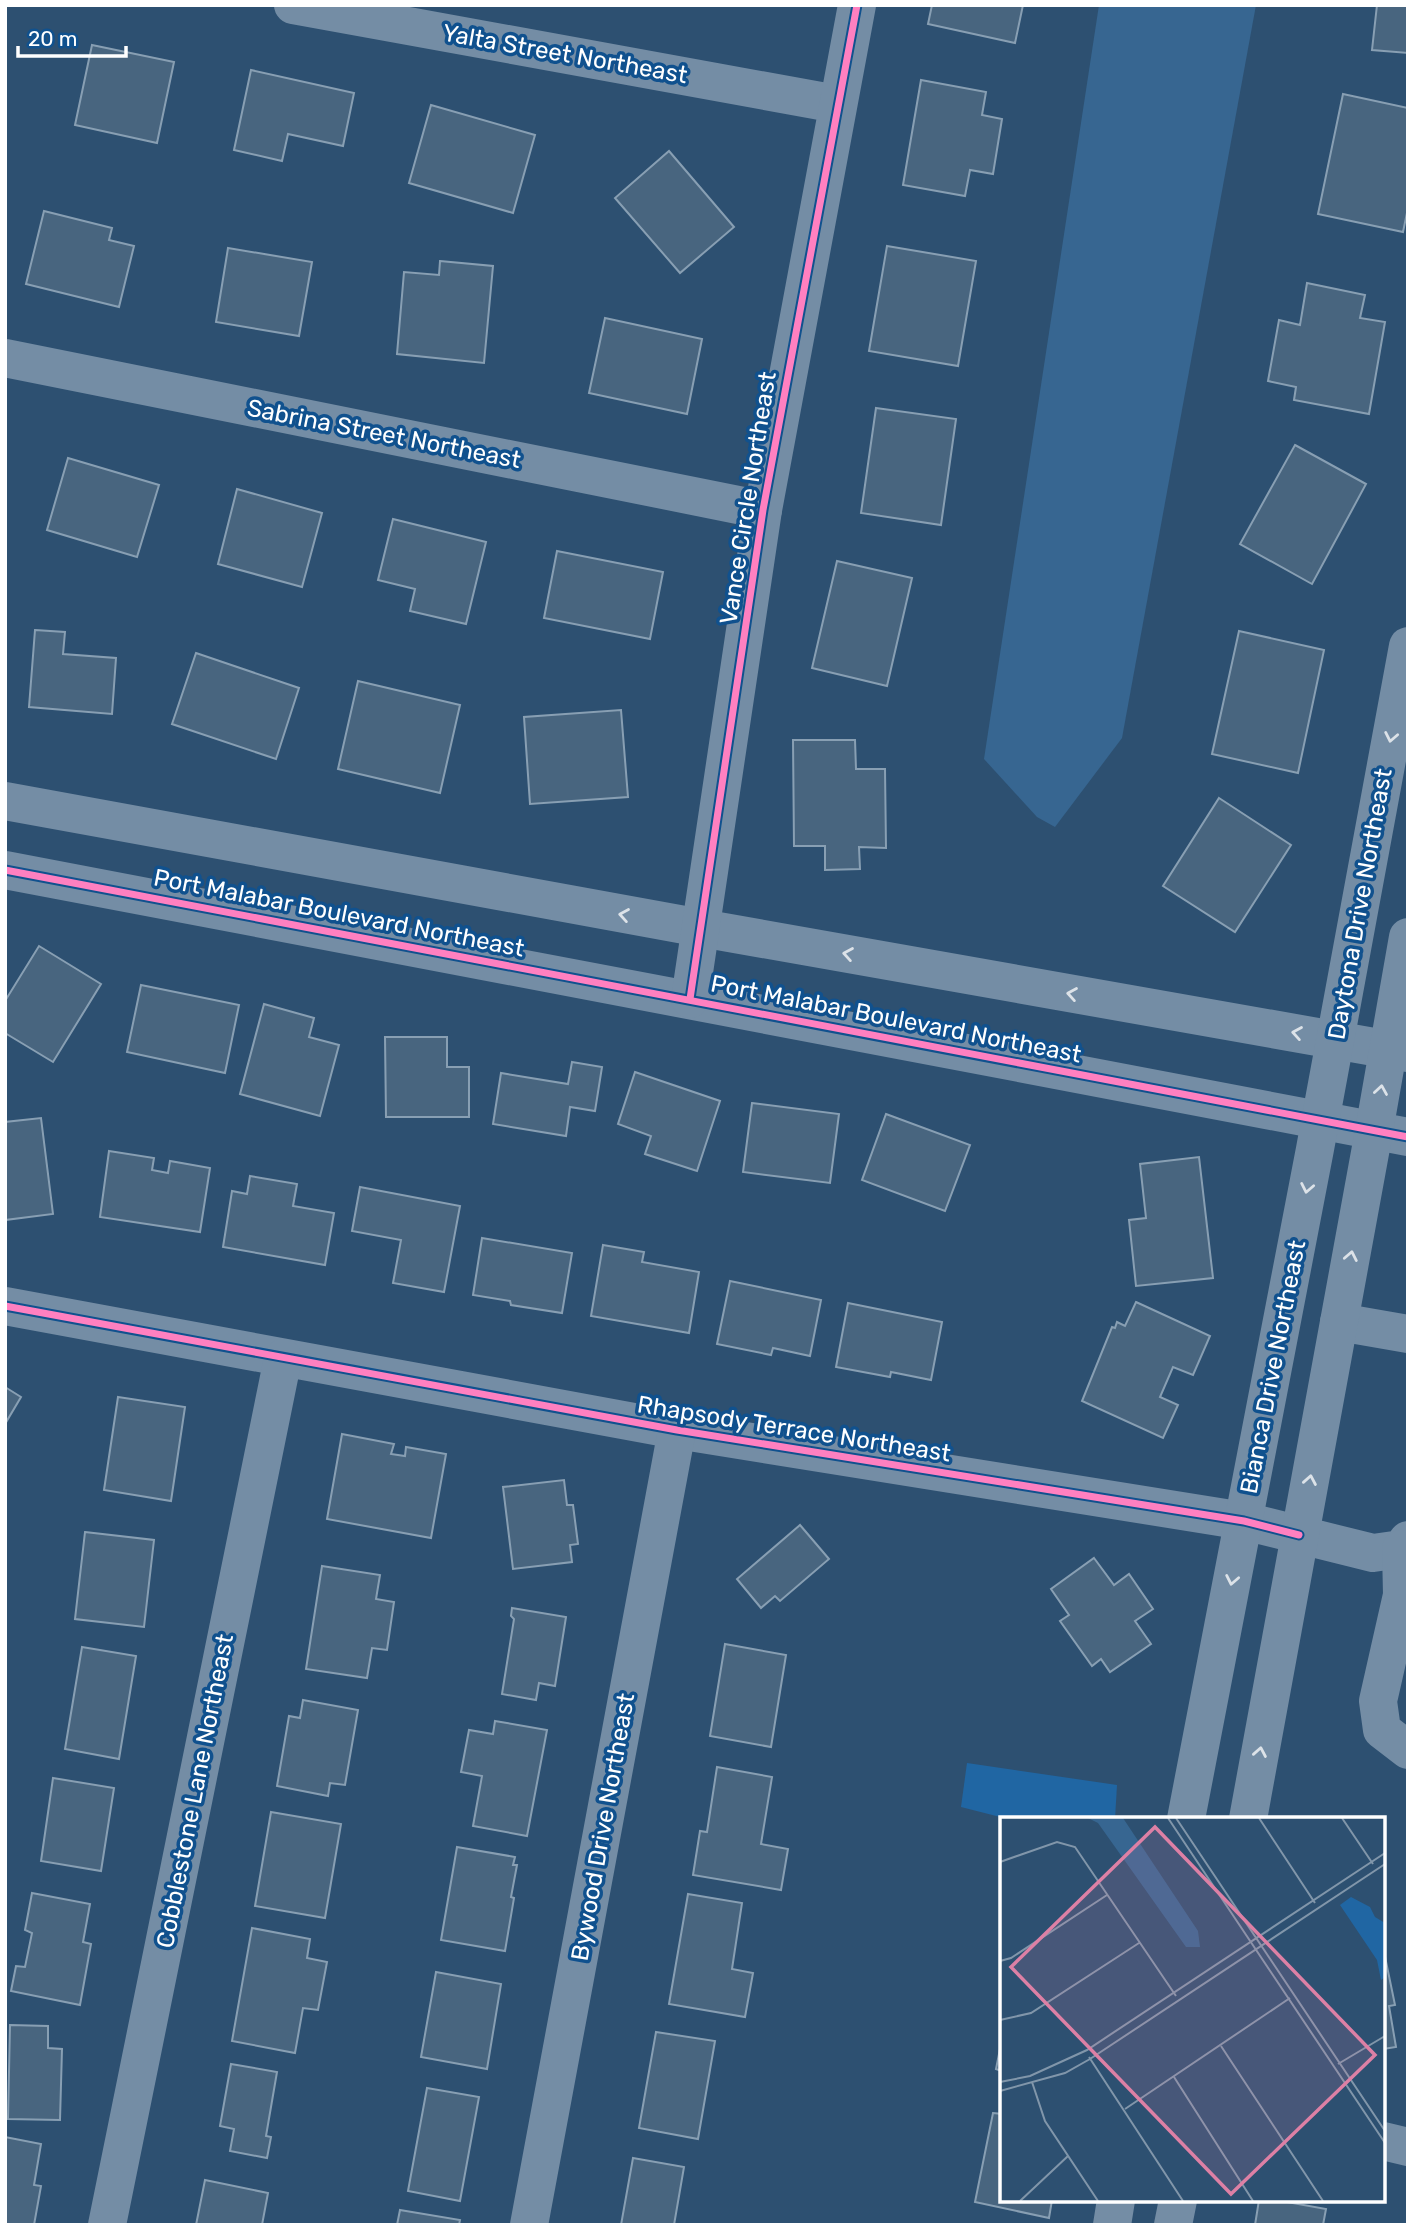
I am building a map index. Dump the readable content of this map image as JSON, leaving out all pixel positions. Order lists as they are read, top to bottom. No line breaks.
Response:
{"streets":{"street":["Yalta Street Northeast","Sabrina Street Northeast","Vance Circle Northeast","Daytona Drive Northeast","Port Malabar Boulevard Northeast","Bianca Drive Northeast","Rhapsody Terrace Northeast","Cobblestone Lane Northeast","Bywood Drive Northeast"]},"crossings":[["Yalta Street Northeast","Vance Circle Northeast"],["Sabrina Street Northeast","Vance Circle Northeast"],["Vance Circle Northeast","Port Malabar Boulevard Northeast"],["Daytona Drive Northeast","Port Malabar Boulevard Northeast"],["Daytona Drive Northeast","Bianca Drive Northeast"],["Port Malabar Boulevard Northeast","Bianca Drive Northeast"],["Bianca Drive Northeast","Rhapsody Terrace Northeast"],["Rhapsody Terrace Northeast","Cobblestone Lane Northeast"],["Rhapsody Terrace Northeast","Bywood Drive Northeast"]],"one_way":["Daytona Drive Northeast"],"scale_bar":"20 m"}
